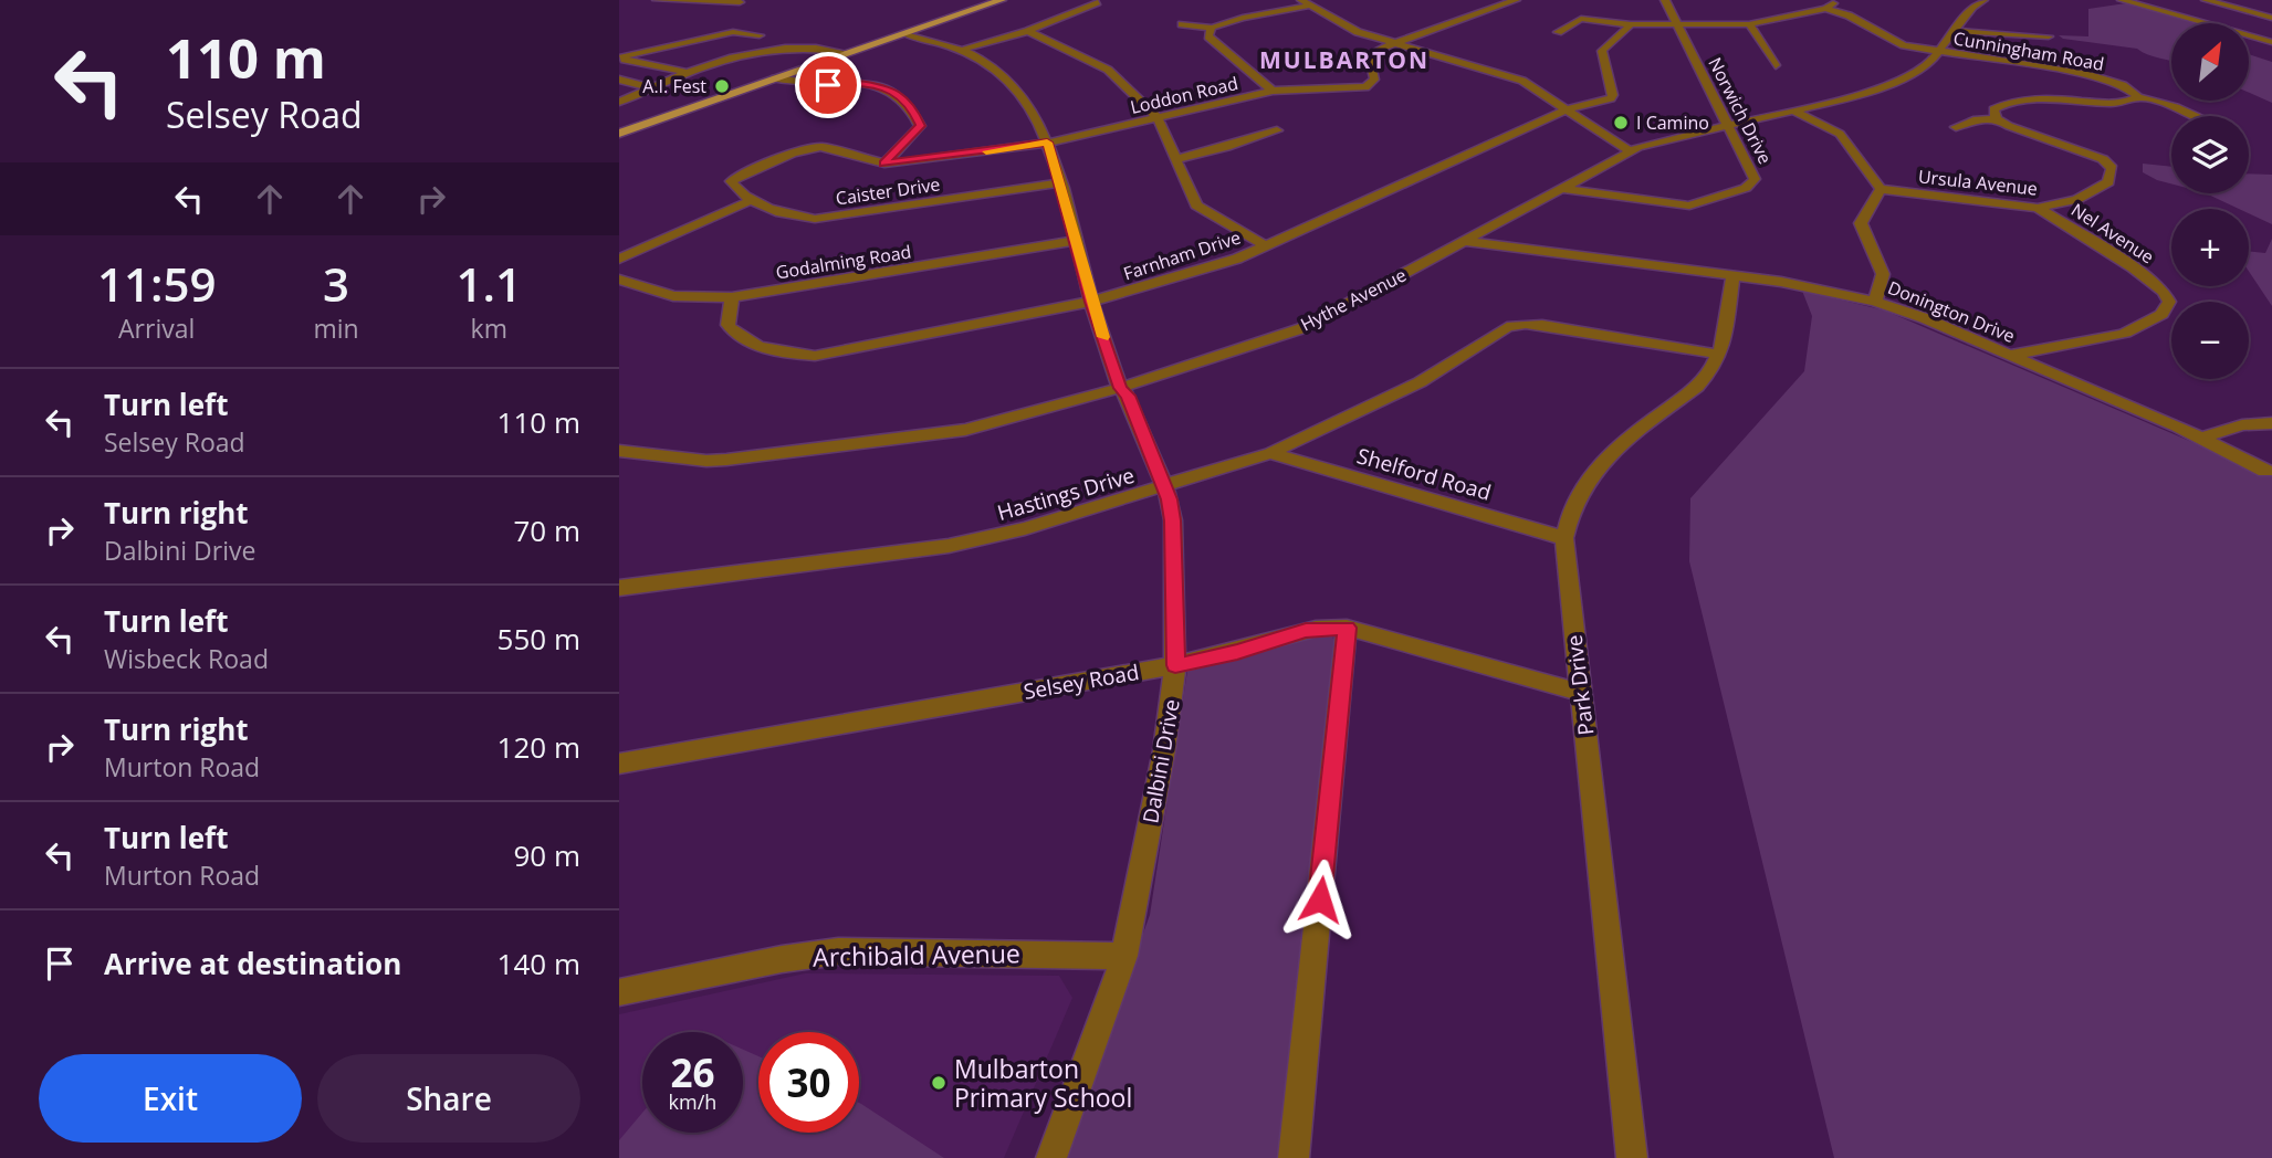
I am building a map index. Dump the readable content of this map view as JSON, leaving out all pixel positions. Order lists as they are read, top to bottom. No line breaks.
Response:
{"streets":{"street":["Cunningham Road","Loddon Road","Norwich Drive","Ursula Avenue","Caister Drive","Nel Avenue","Farnham Drive","Godalming Road","Hythe Avenue","Donington Drive","Shelford Road","Hastings Drive","Selsey Road","Park Drive","Dalbini Drive","Archibald Avenue"]},"crossings":[["Cunningham Road","Hythe Avenue"],["Loddon Road","Caister Drive"],["Loddon Road","Dalbini Drive"],["Norwich Drive","Hythe Avenue"],["Ursula Avenue","Nel Avenue"],["Caister Drive","Dalbini Drive"],["Nel Avenue","Donington Drive"],["Farnham Drive","Godalming Road"],["Farnham Drive","Dalbini Drive"],["Godalming Road","Dalbini Drive"],["Hythe Avenue","Donington Drive"],["Hythe Avenue","Dalbini Drive"],["Donington Drive","Park Drive"],["Shelford Road","Hastings Drive"],["Shelford Road","Park Drive"],["Hastings Drive","Park Drive"],["Hastings Drive","Dalbini Drive"],["Selsey Road","Park Drive"],["Selsey Road","Dalbini Drive"],["Dalbini Drive","Archibald Avenue"]],"districts":["MULBARTON"],"places":["A.I. Fest","I Camino","Mulbarton Primary School"],"north":"top right","page":{"turn":["110 m","Selsey Road"],"map_buttons":["+","−"],"eta":["11:59","Arrival","3","min","1.1","km"],"list":[{"name":"Turn left","note":"Selsey Road","value":"110 m"},{"name":"Turn right","note":"Dalbini Drive","value":"70 m"},{"name":"Turn left","note":"Wisbeck Road","value":"550 m"},{"name":"Turn right","note":"Murton Road","value":"120 m"},{"name":"Turn left","note":"Murton Road","value":"90 m"},{"name":"Arrive at destination","value":"140 m"}],"speed":"26 km/h","limit":"30","buttons":["Exit","Share"]}}
